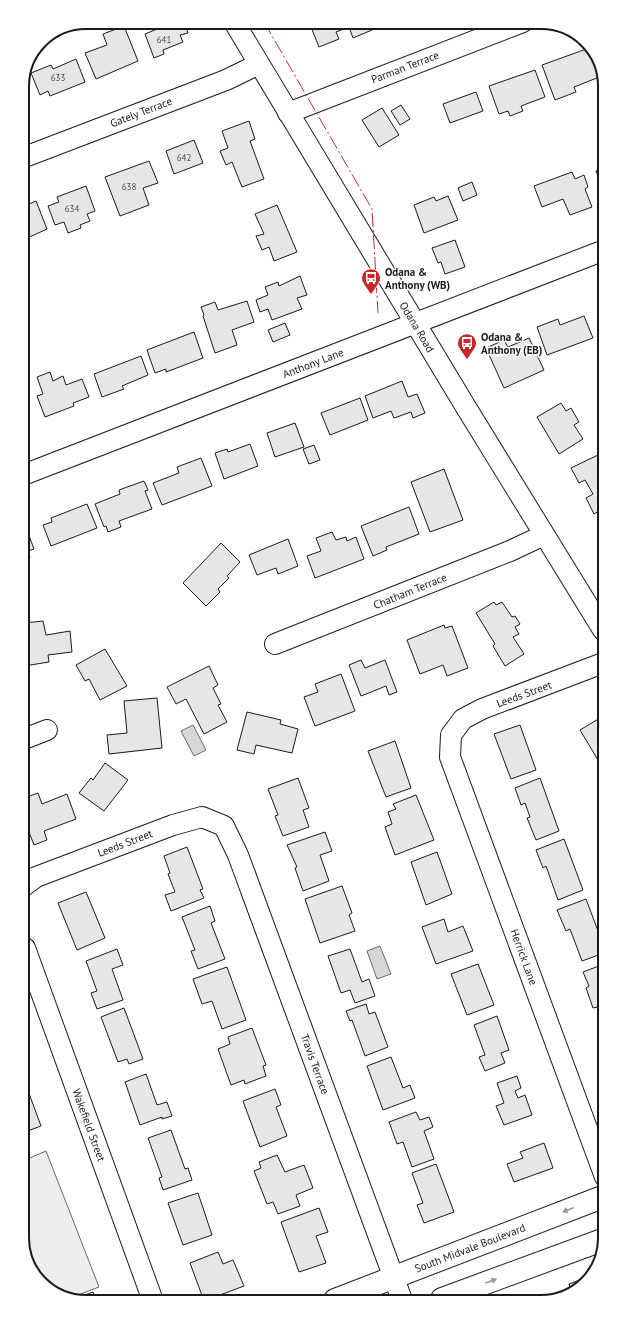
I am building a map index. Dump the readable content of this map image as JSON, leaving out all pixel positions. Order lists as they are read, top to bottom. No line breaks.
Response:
{"streets":{"main road":["South Midvale Boulevard"],"street":["Parman Terrace","Gately Terrace","Odana Road","Anthony Lane","Chatham Terrace","Leeds Street","Herrick Lane","Travis Terrace","Wakefield Street"]},"crossings":[["Parman Terrace","Odana Road"],["Gately Terrace","Odana Road"],["Odana Road","Anthony Lane"],["Odana Road","Chatham Terrace"],["Leeds Street","Herrick Lane"],["Leeds Street","Travis Terrace"],["Travis Terrace","South Midvale Boulevard"]],"places":{"bus stop":["Odana & Anthony (WB)","Odana & Anthony (EB)"]},"house_numbers":["641","633","642","638","634"]}
